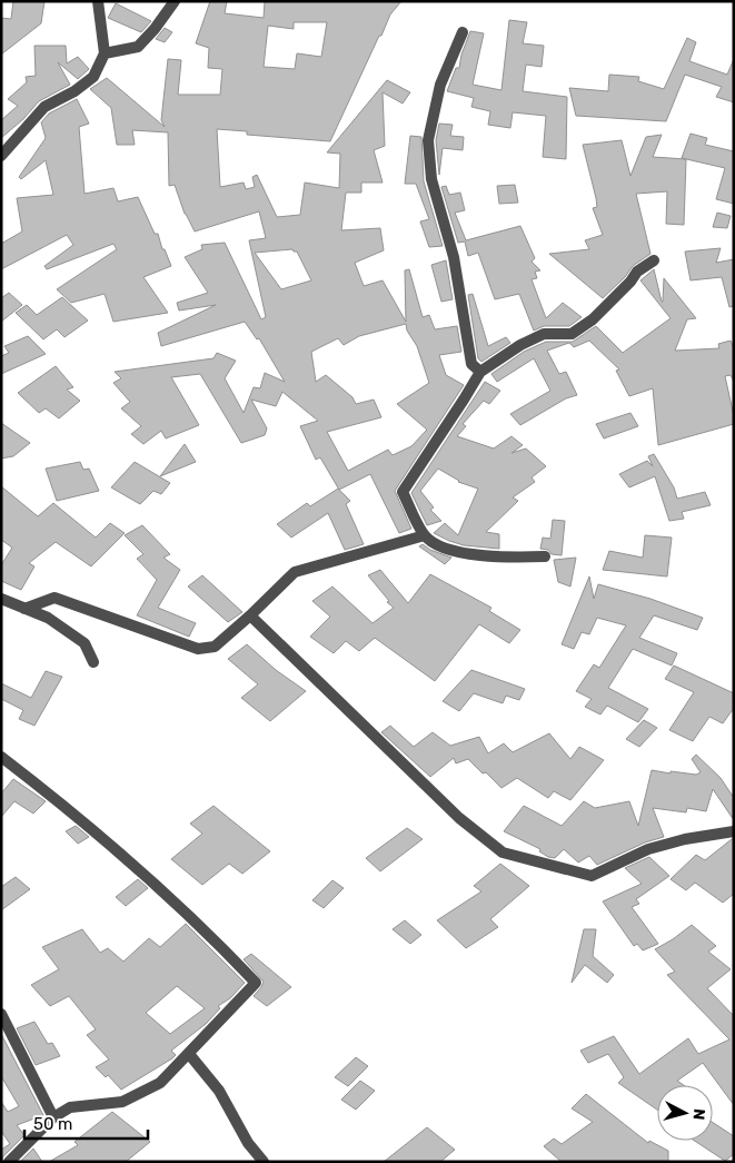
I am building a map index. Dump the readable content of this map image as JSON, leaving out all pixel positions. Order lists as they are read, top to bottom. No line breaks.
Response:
{"scale_bar":"50 m","north":"right"}
